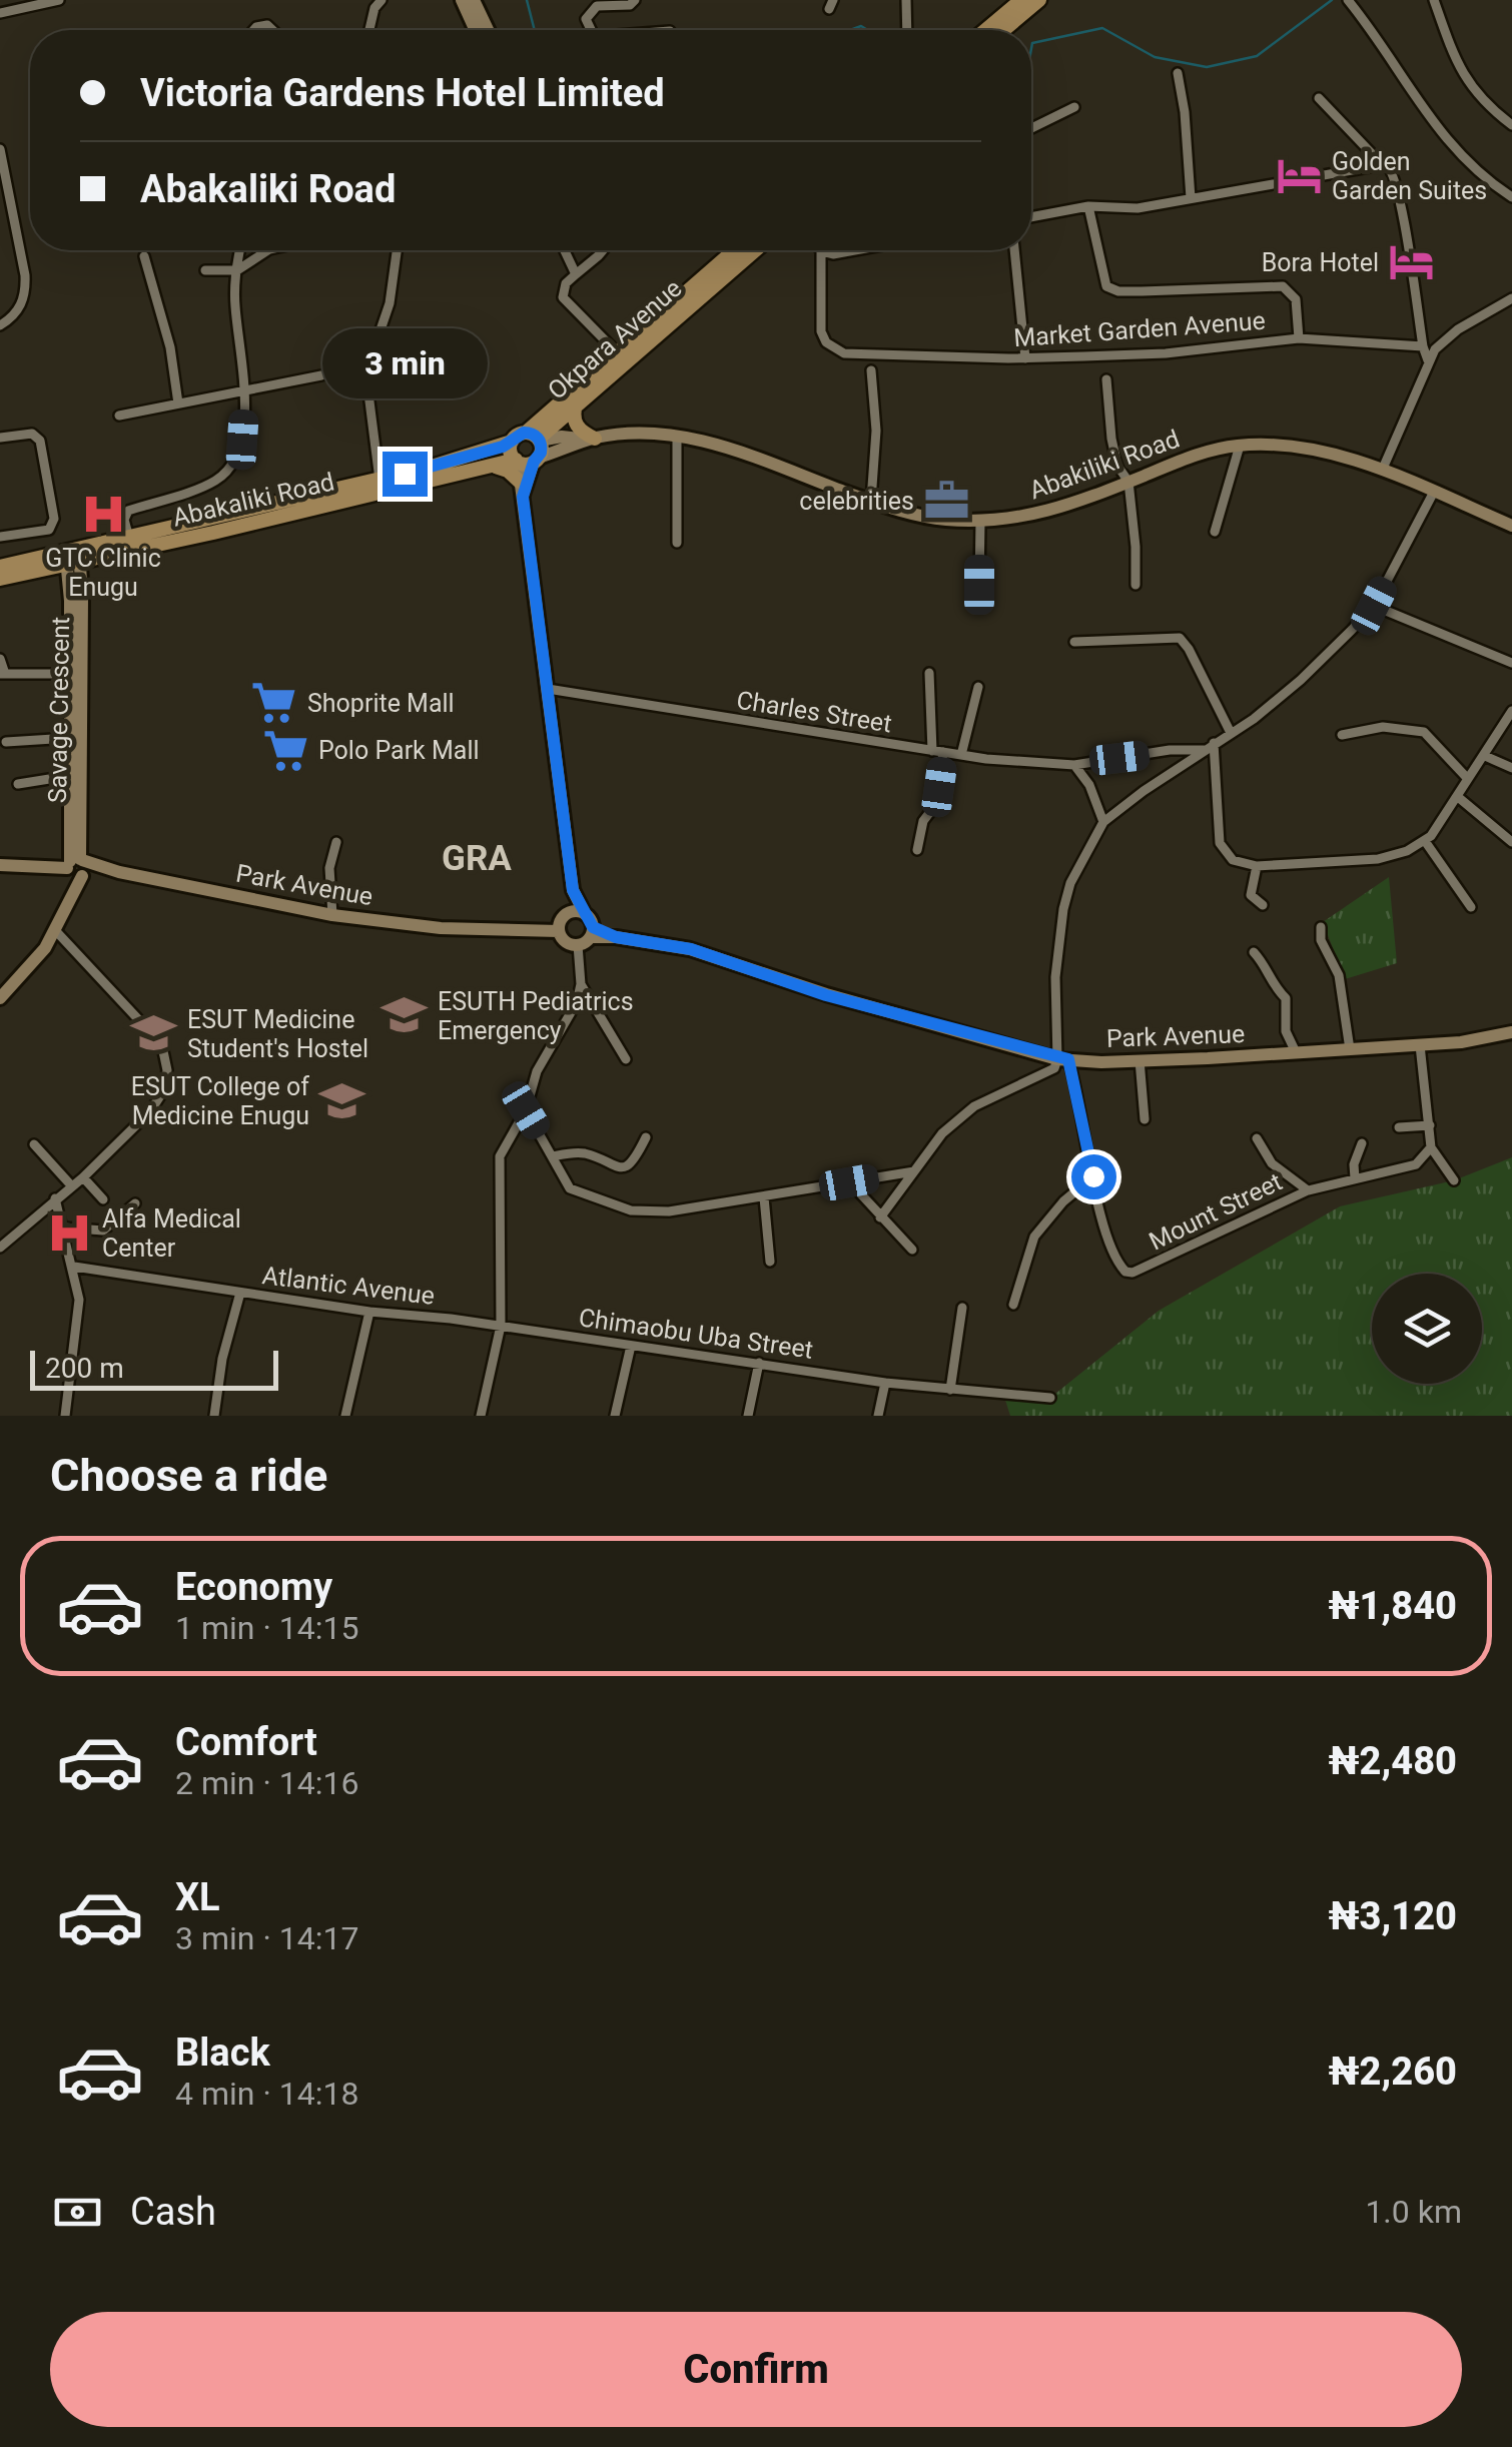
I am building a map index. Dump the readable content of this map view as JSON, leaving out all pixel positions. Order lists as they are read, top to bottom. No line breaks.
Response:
{"streets":{"main road":["Okpara Avenue","Abakaliki Road"],"street":["Market Garden Avenue","Abakiliki Road","Savage Crescent","Charles Street","Park Avenue","Mount Street","Atlantic Avenue","Chimaobu Uba Street"]},"crossings":[["Okpara Avenue","Abakaliki Road"],["Abakaliki Road","Savage Crescent"],["Savage Crescent","Park Avenue"],["Park Avenue","Mount Street"],["Atlantic Avenue","Chimaobu Uba Street"]],"districts":["GRA"],"places":{"hotel":["Golden Garden Suites","Bora Hotel"],"office":["celebrities"],"hospital":["GTC Clinic Enugu","Alfa Medical Center"],"supermarket":["Shoprite Mall","Polo Park Mall"],"school or university":["ESUTH Pediatrics Emergency","ESUT Medicine Student's Hostel","ESUT College of Medicine Enugu"]},"scale_bar":"200 m","page":{"banner":["Victoria Gardens Hotel Limited","Abakaliki Road"],"bubble":"3 min","scale":"200 m","heading":"Choose a ride","list":[{"name":"Economy","note":"1 min · 14:15","value":"₦1,840"},{"name":"Comfort","note":"2 min · 14:16","value":"₦2,480"},{"name":"XL","note":"3 min · 14:17","value":"₦3,120"},{"name":"Black","note":"4 min · 14:18","value":"₦2,260"}],"pay":["Cash","1.0 km"],"buttons":"Confirm"}}
